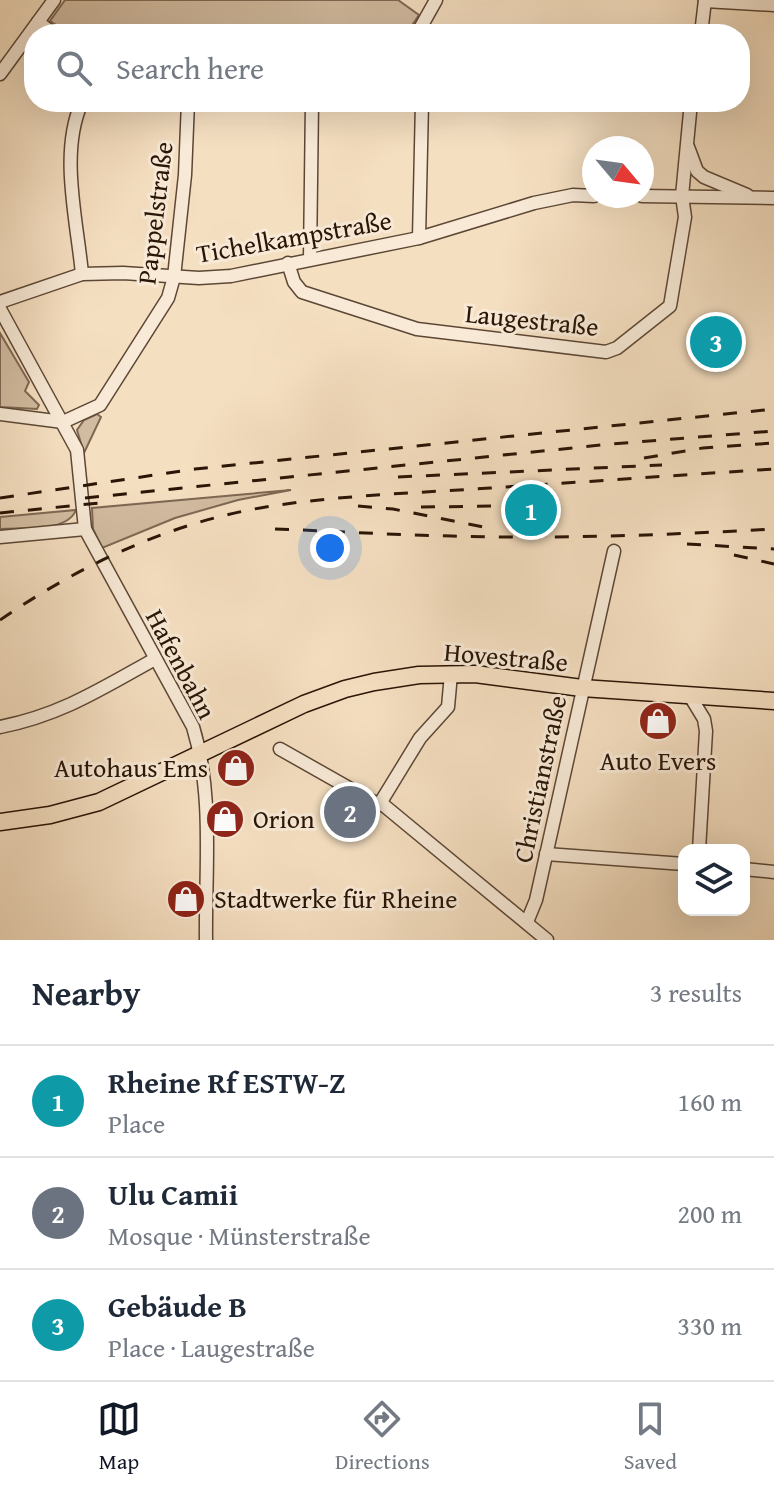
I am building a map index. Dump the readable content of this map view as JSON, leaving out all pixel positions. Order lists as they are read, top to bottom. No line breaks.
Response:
{"streets":{"main road":["Hovestraße"],"street":["Pappelstraße","Tichelkampstraße","Laugestraße","Hafenbahn","Christianstraße"]},"crossings":[["Pappelstraße","Tichelkampstraße"],["Pappelstraße","Hafenbahn"],["Tichelkampstraße","Laugestraße"],["Hovestraße","Hafenbahn"],["Hovestraße","Christianstraße"]],"places":{"shop":["Auto Evers","Autohaus Ems","Orion","Stadtwerke für Rheine"]},"north":"bottom right","page":{"search":"Search here","pins":["3","1","2"],"heading":["Nearby","3 results"],"list":[{"mark":"1","name":"Rheine Rf ESTW-Z","note":"Place","value":"160 m"},{"mark":"2","name":"Ulu Camii","note":"Mosque · Münsterstraße","value":"200 m"},{"mark":"3","name":"Gebäude B","note":"Place · Laugestraße","value":"330 m"}],"nav":["Map","Directions","Saved"]}}
